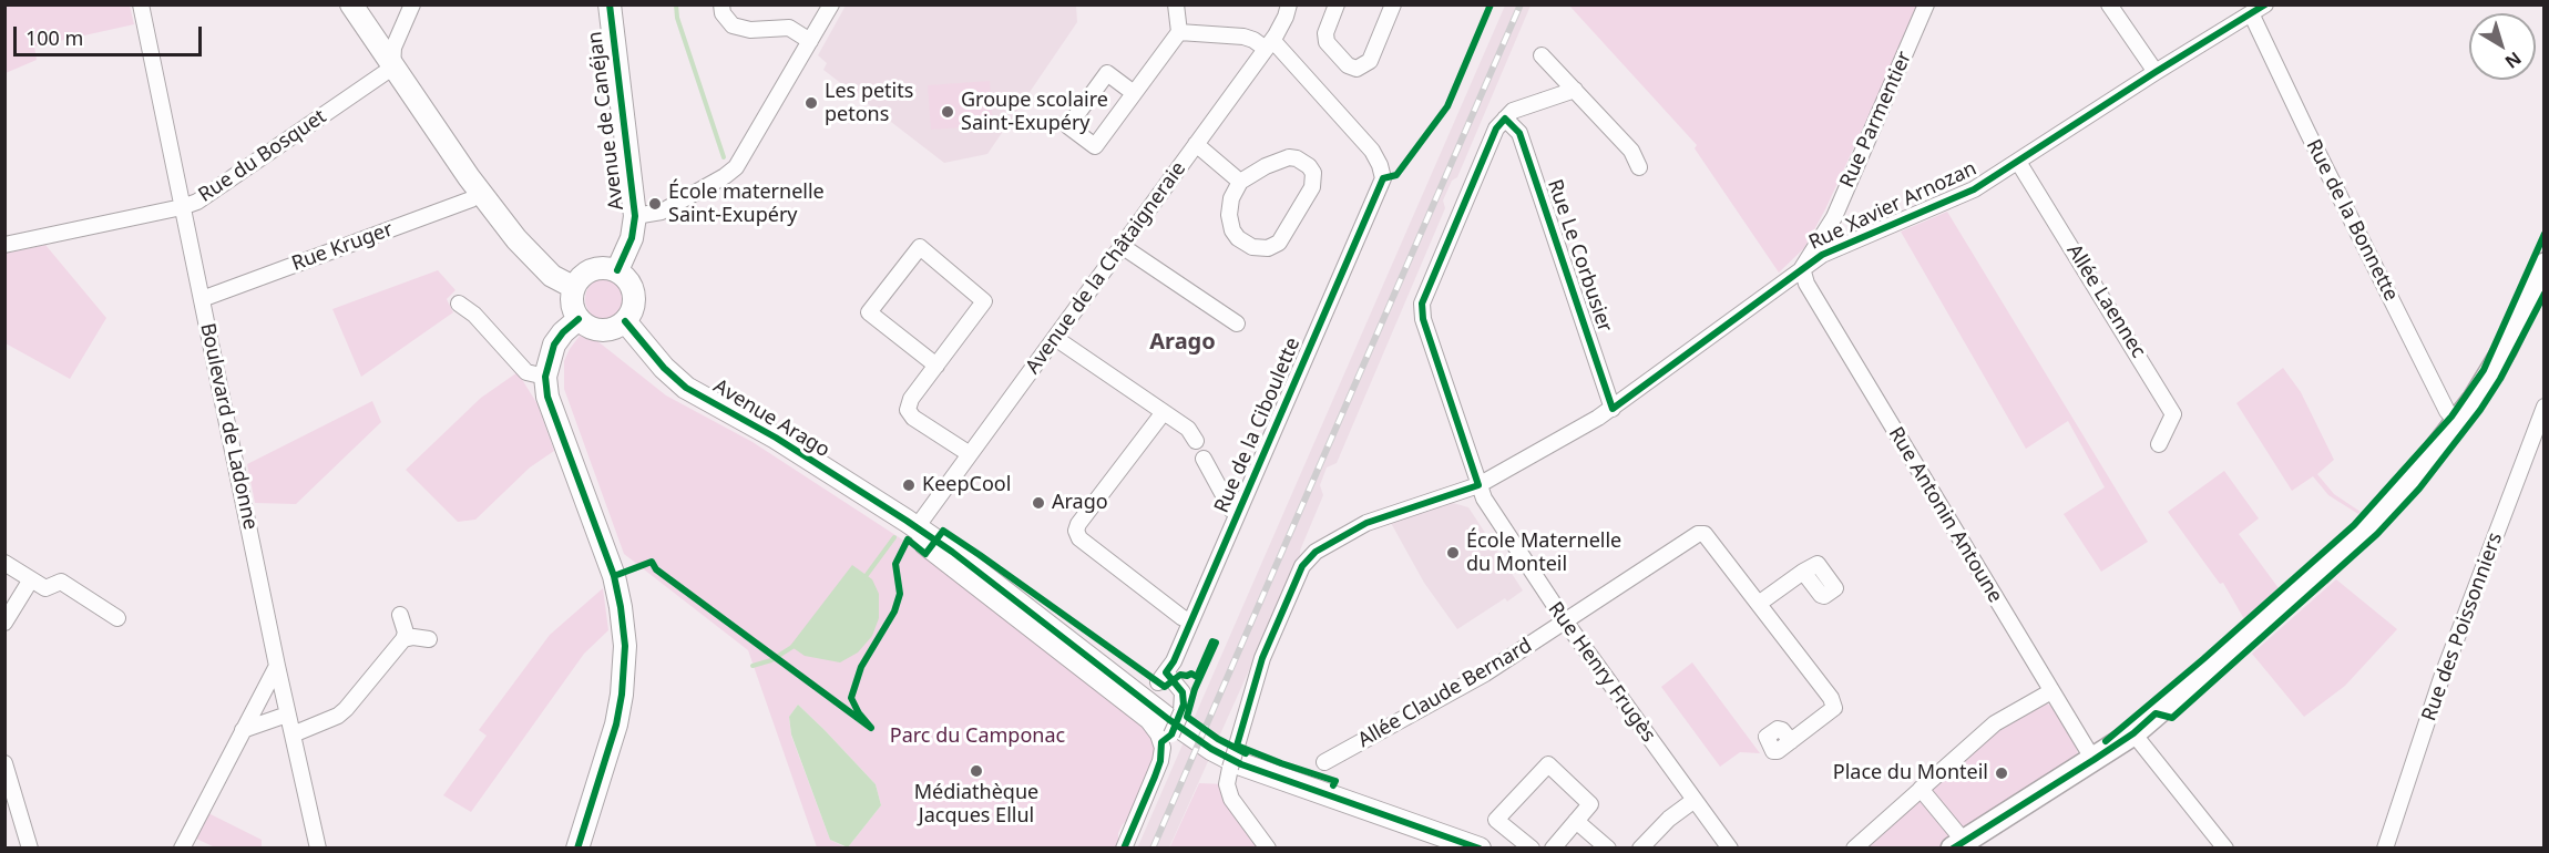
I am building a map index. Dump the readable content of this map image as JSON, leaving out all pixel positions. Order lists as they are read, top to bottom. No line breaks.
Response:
{"streets":{"main road":["Avenue de Canéjan","Avenue Arago"],"street":["Rue Parmentier","Rue du Bosquet","Rue Xavier Arnozan","Rue de la Bonnette","Rue Kruger","Rue Le Corbusier","Avenue de la Châtaigneraie","Allée Laennec","Rue de la Ciboulette","Boulevard de Ladonne","Rue Antonin Antoune","Rue des Poissonniers","Rue Henry Frugès","Allée Claude Bernard"]},"crossings":[["Rue Parmentier","Rue Xavier Arnozan"],["Rue Parmentier","Rue Antonin Antoune"],["Avenue de Canéjan","Avenue Arago"],["Rue du Bosquet","Boulevard de Ladonne"],["Rue Xavier Arnozan","Rue de la Bonnette"],["Rue Xavier Arnozan","Rue Le Corbusier"],["Rue Xavier Arnozan","Allée Laennec"],["Rue Xavier Arnozan","Rue Antonin Antoune"],["Rue Xavier Arnozan","Rue Henry Frugès"],["Rue Kruger","Boulevard de Ladonne"],["Rue Le Corbusier","Rue Henry Frugès"],["Avenue de la Châtaigneraie","Avenue Arago"],["Avenue de la Châtaigneraie","Rue de la Ciboulette"],["Rue Henry Frugès","Allée Claude Bernard"]],"districts":["Arago"],"parks":["Parc du Camponac"],"places":["Les petits petons","Groupe scolaire Saint-Exupéry","École maternelle Saint-Exupéry","KeepCool","Arago","École Maternelle du Monteil","Médiathèque Jacques Ellul","Place du Monteil"],"scale_bar":"100 m","north":"bottom right"}
